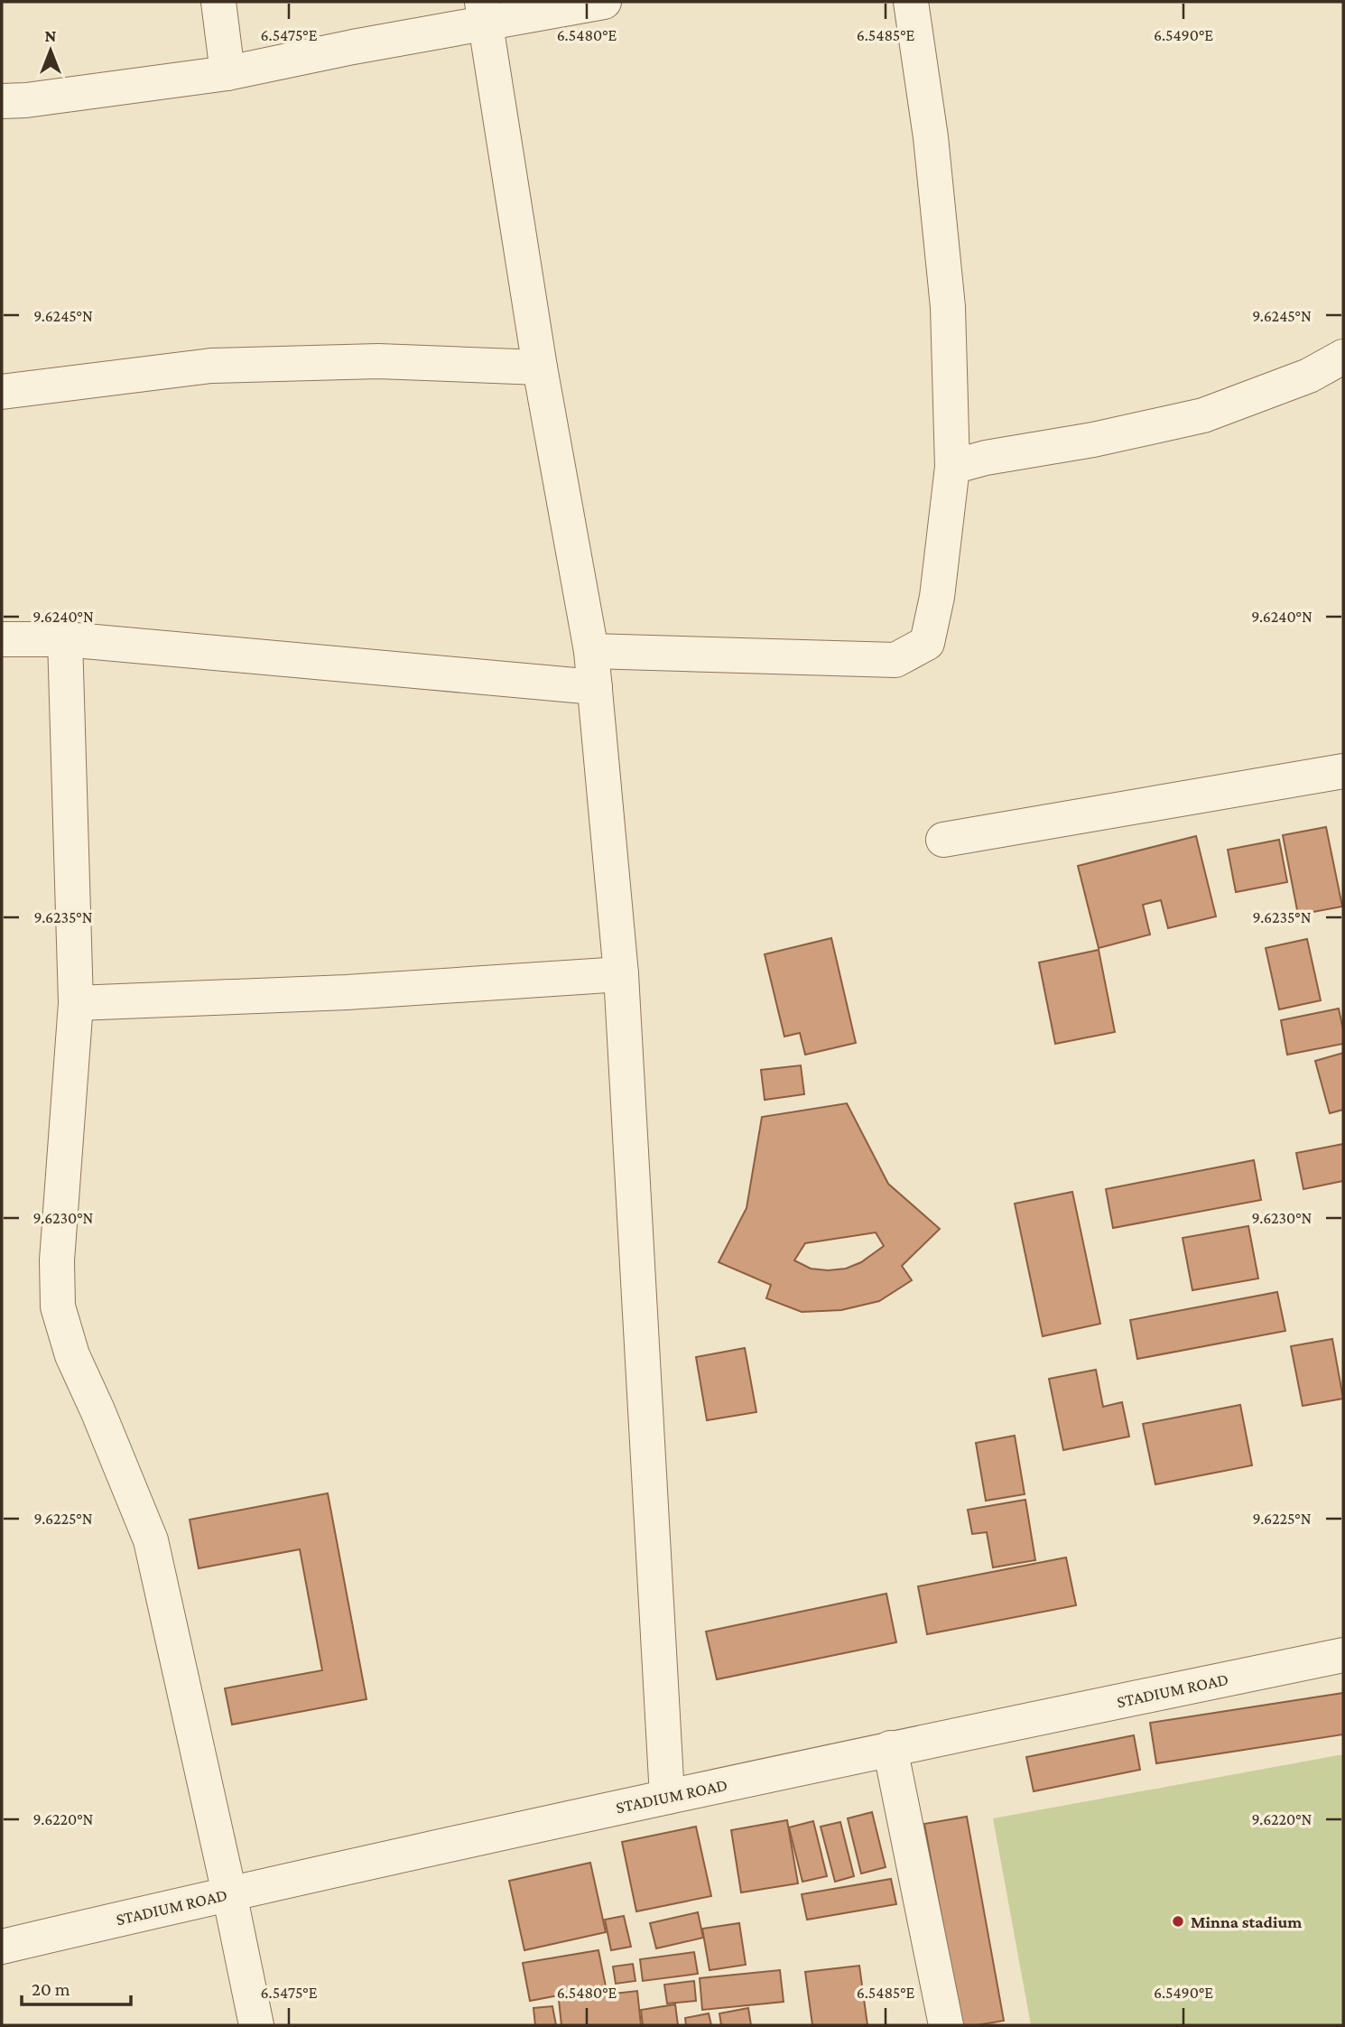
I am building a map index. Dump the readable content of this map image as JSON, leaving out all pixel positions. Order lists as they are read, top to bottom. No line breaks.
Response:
{"streets":{"street":["STADIUM ROAD"]},"places":["Minna stadium"],"scale_bar":"20 m","north":"top","coordinates":["6.5475°E","6.5480°E","6.5485°E","6.5490°E","9.6245°N","9.6240°N","9.6235°N","9.6230°N","9.6225°N","9.6220°N"]}
